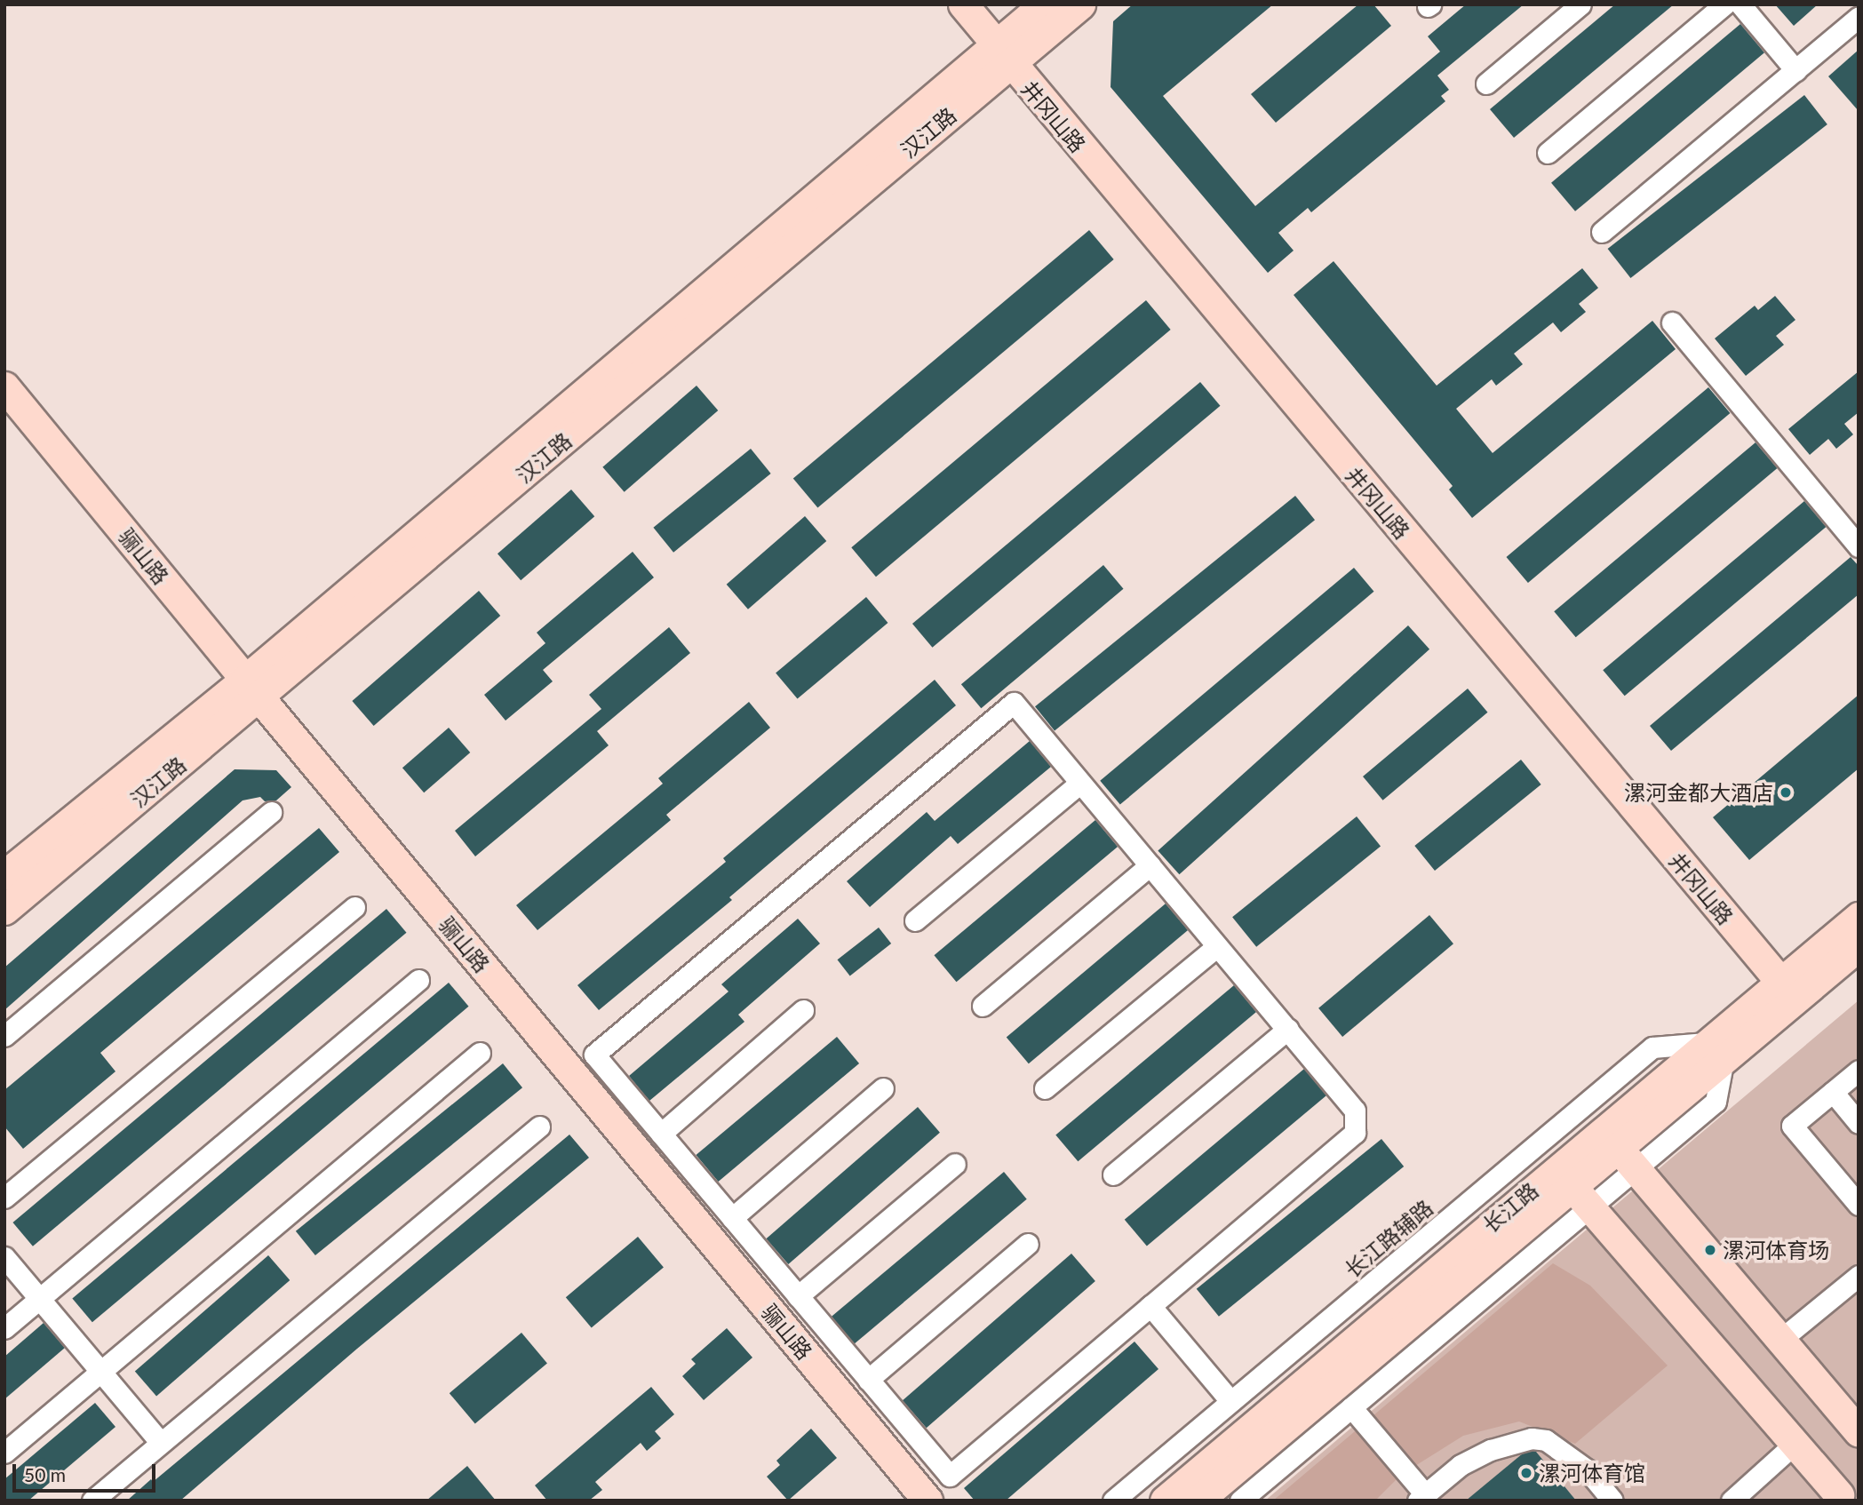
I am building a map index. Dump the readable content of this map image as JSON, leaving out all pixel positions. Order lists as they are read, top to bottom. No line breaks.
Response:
{"streets":{"street":["井冈山路","汉江路","骊山路","长江路","长江路辅路"]},"crossings":[["井冈山路","汉江路"],["井冈山路","长江路"],["汉江路","骊山路"],["长江路","长江路辅路"]],"places":["漯河金都大酒店","漯河体育场","漯河体育馆"],"scale_bar":"50 m"}
